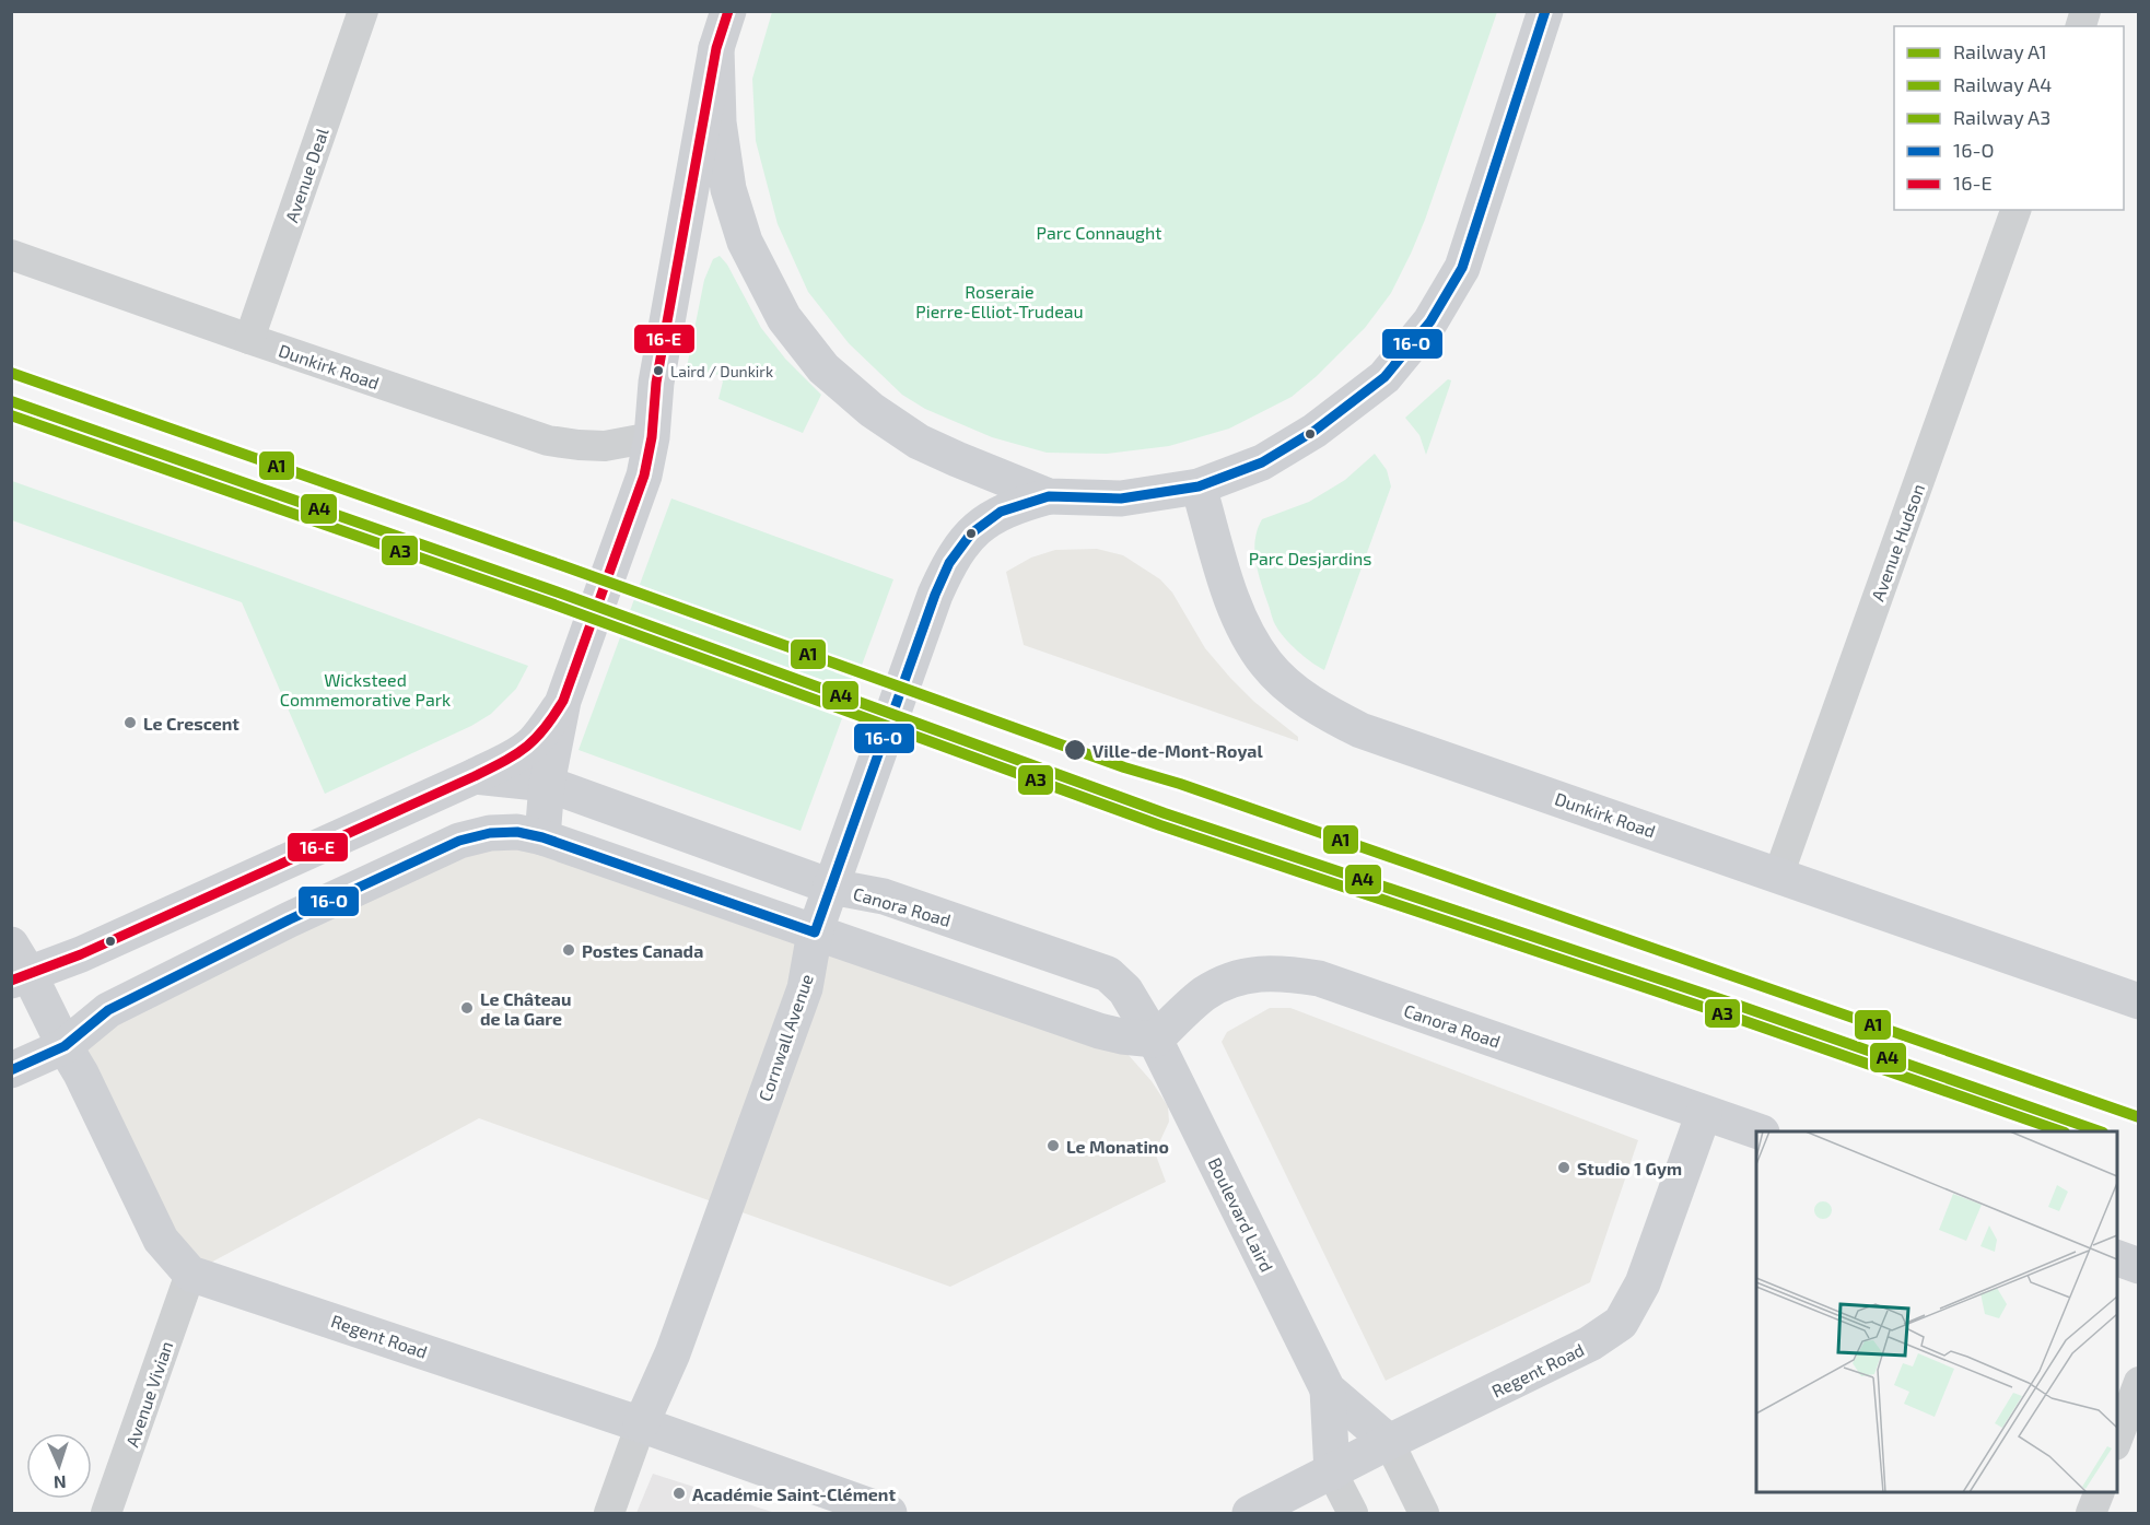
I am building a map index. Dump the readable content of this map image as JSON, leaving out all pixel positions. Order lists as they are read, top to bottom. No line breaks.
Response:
{"streets":{"street":["Avenue Deal","Dunkirk Road","Avenue Hudson","Canora Road","Cornwall Avenue","Boulevard Laird","Regent Road","Avenue Vivian"]},"crossings":[["Avenue Deal","Dunkirk Road"],["Dunkirk Road","Avenue Hudson"],["Canora Road","Cornwall Avenue"],["Canora Road","Boulevard Laird"],["Canora Road","Regent Road"],["Cornwall Avenue","Regent Road"],["Boulevard Laird","Regent Road"],["Regent Road","Avenue Vivian"]],"parks":["Parc Connaught","Roseraie Pierre-Elliot-Trudeau","Parc Desjardins","Wicksteed Commemorative Park"],"places":["Laird / Dunkirk","Le Crescent","Ville-de-Mont-Royal","Postes Canada","Le Château de la Gare","Le Monatino","Studio 1 Gym","Académie Saint-Clément"],"lines":["transit line 16-O","transit line 16-E","rail line A1","rail line A4","rail line A3"],"legend":["Railway A1","Railway A4","Railway A3","16-O","16-E"],"north":"bottom"}
